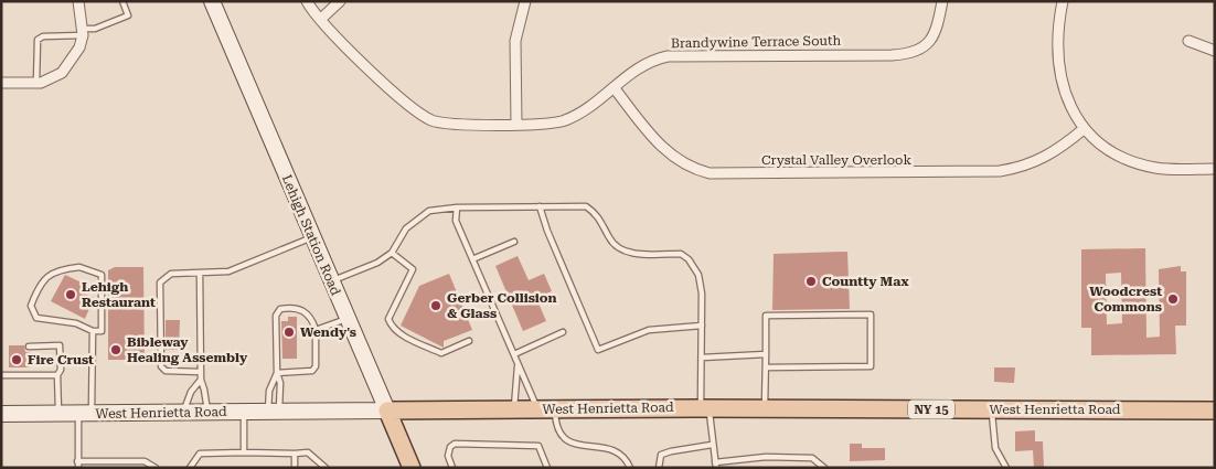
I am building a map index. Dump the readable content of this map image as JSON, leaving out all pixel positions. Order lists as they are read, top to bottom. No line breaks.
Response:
{"streets":{"main road":["Lehigh Station Road","West Henrietta Road","NY 15"],"street":["Brandywine Terrace South","Crystal Valley Overlook"]},"crossings":[["Brandywine Terrace South","Crystal Valley Overlook"],["Lehigh Station Road","West Henrietta Road"]],"places":["Countty Max","Lehigh Restaurant","Woodcrest Commons","Gerber Collision & Glass","Wendy's","Bibleway Healing Assembly","Fire Crust"]}
